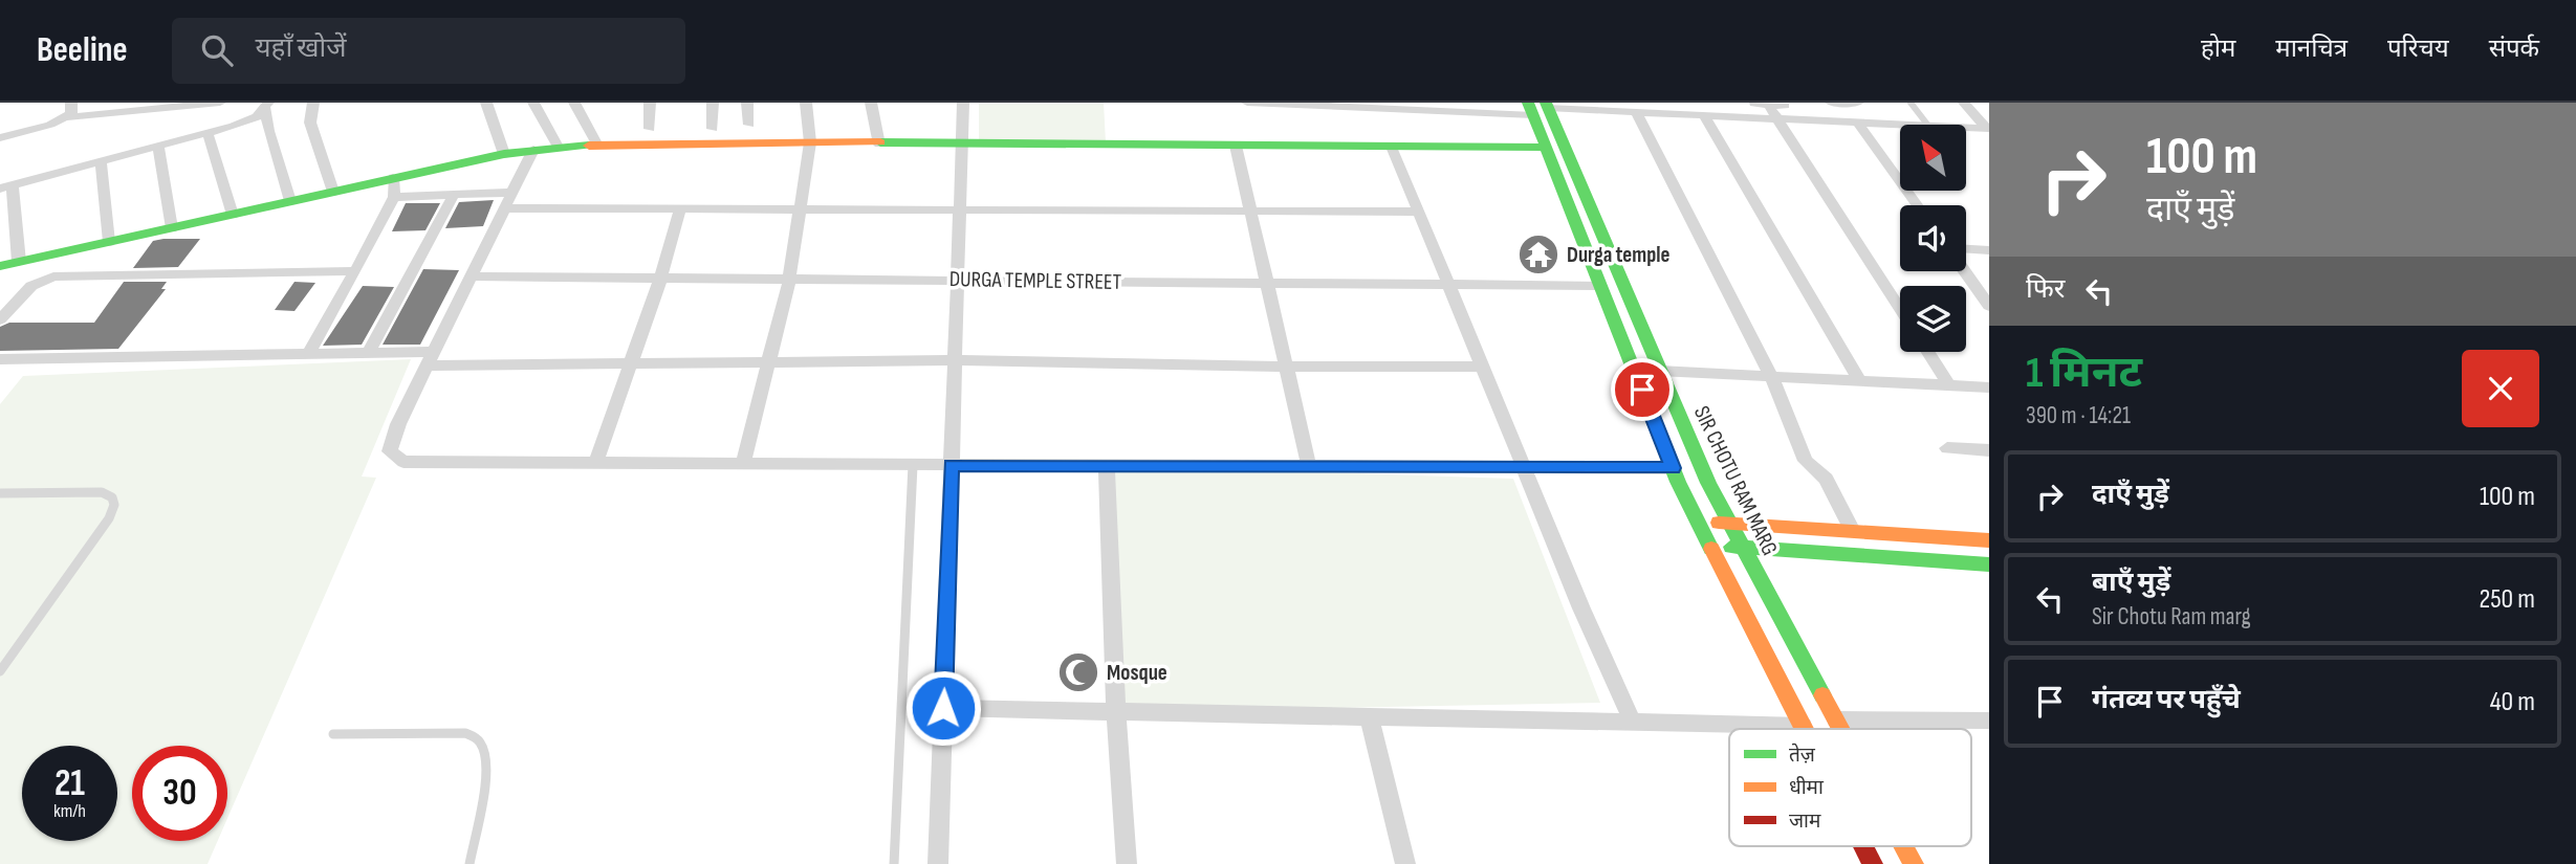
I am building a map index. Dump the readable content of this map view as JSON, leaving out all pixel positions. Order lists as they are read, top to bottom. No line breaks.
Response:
{"streets":{"street":["DURGA TEMPLE STREET","SIR CHOTU RAM MARG"]},"places":{"temple":["Durga temple"],"mosque":["Mosque"]},"legend":["तेज़","धीमा","जाम"],"north":"top left","page":{"header":"Beeline","search":"यहाँ खोजें","nav":["होम","मानचित्र","परिचय","संपर्क"],"turn":["100 m","दाएँ मुड़ें"],"then":"फिर","heading":["1 मिनट","390 m · 14:21"],"list":[{"name":"दाएँ मुड़ें","value":"100 m"},{"name":"बाएँ मुड़ें","note":"Sir Chotu Ram marg","value":"250 m"},{"name":"गंतव्य पर पहुँचे","value":"40 m"}],"speed":"21 km/h","limit":"30"}}
